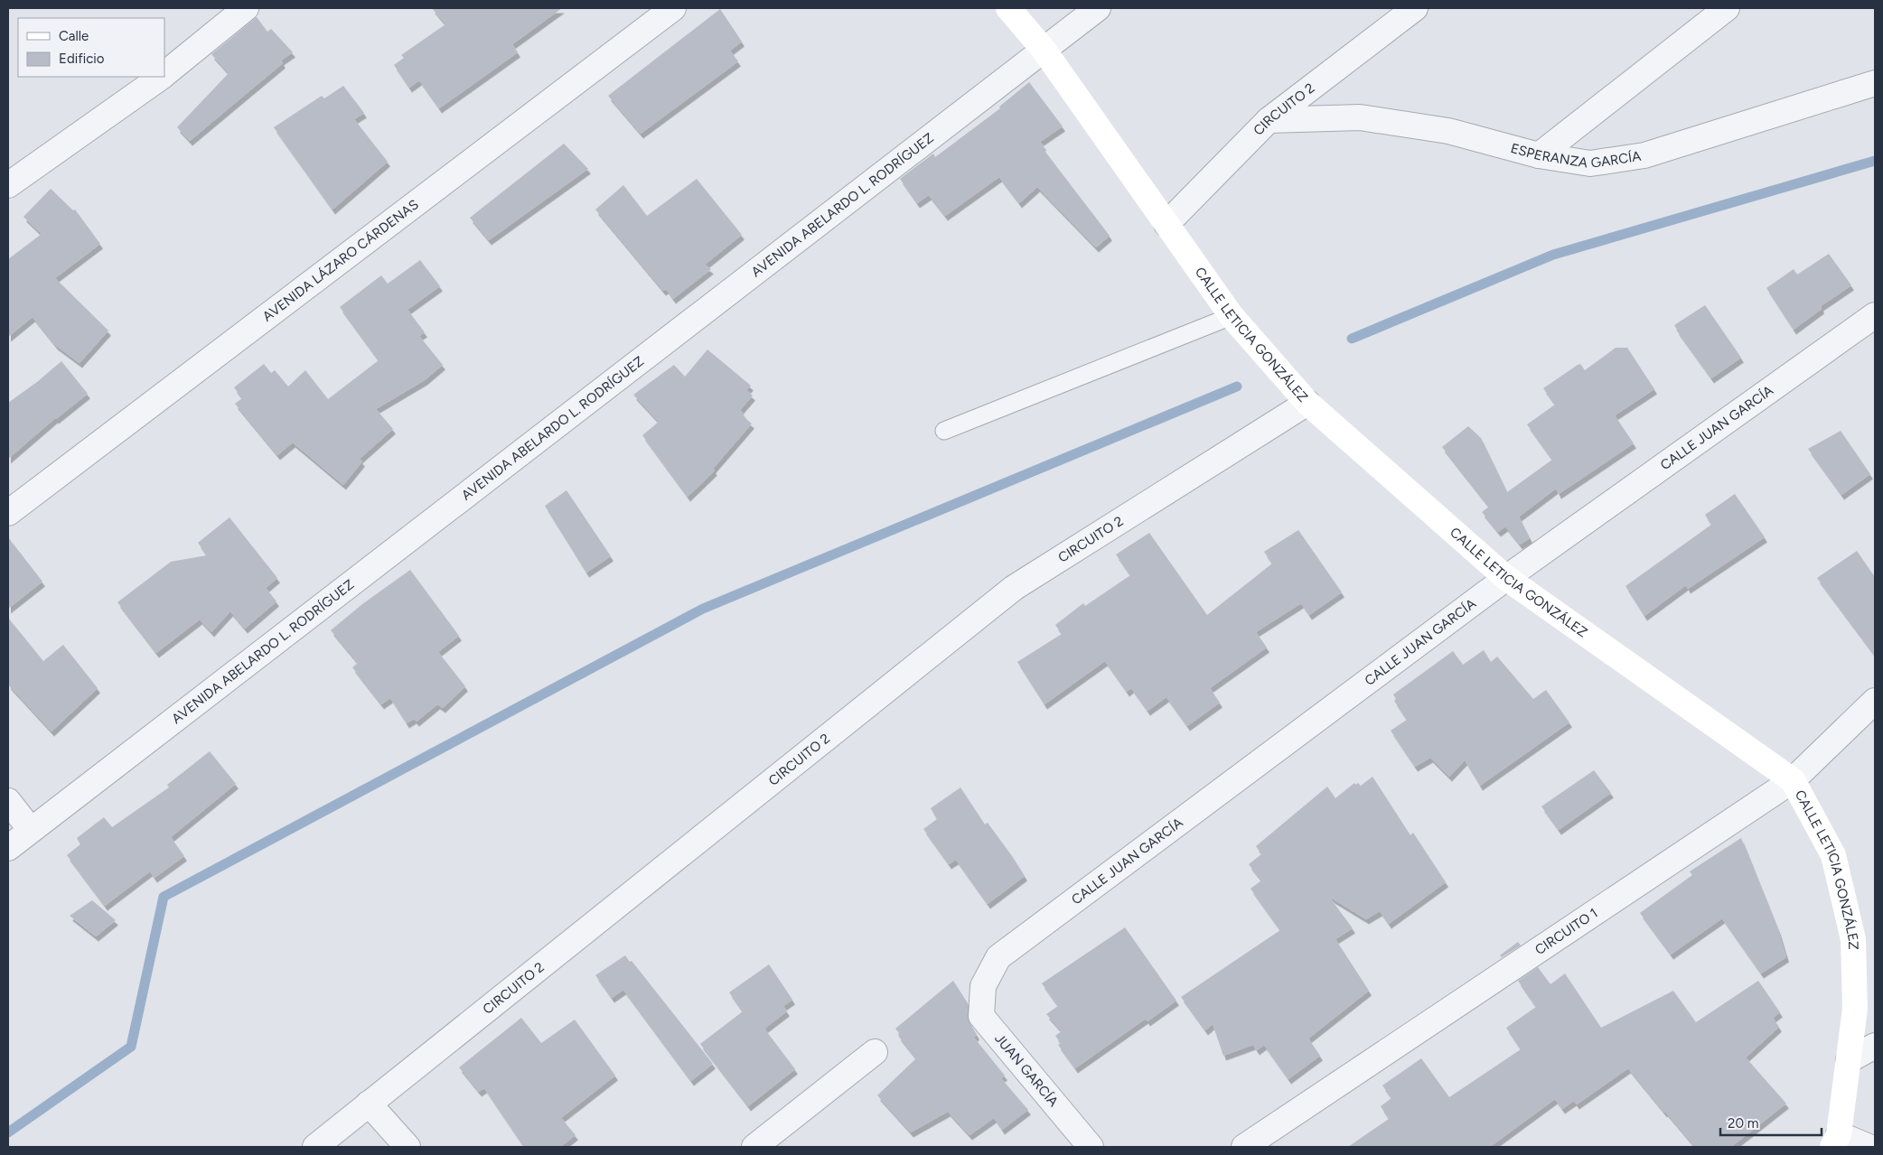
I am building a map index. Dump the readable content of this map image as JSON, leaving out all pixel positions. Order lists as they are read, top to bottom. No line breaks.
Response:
{"streets":{"street":["CIRCUITO 2","ESPERANZA GARCÍA","AVENIDA ABELARDO L. RODRÍGUEZ","AVENIDA LÁZARO CÁRDENAS","CALLE LETICIA GONZÁLEZ","CALLE JUAN GARCÍA","CIRCUITO 1","JUAN GARCÍA"]},"crossings":[["CIRCUITO 2","ESPERANZA GARCÍA"],["CIRCUITO 2","CALLE LETICIA GONZÁLEZ"],["AVENIDA ABELARDO L. RODRÍGUEZ","CALLE LETICIA GONZÁLEZ"],["CALLE LETICIA GONZÁLEZ","CALLE JUAN GARCÍA"],["CALLE LETICIA GONZÁLEZ","CIRCUITO 1"],["CALLE JUAN GARCÍA","JUAN GARCÍA"]],"legend":["Calle","Edificio"],"scale_bar":"20 m"}
